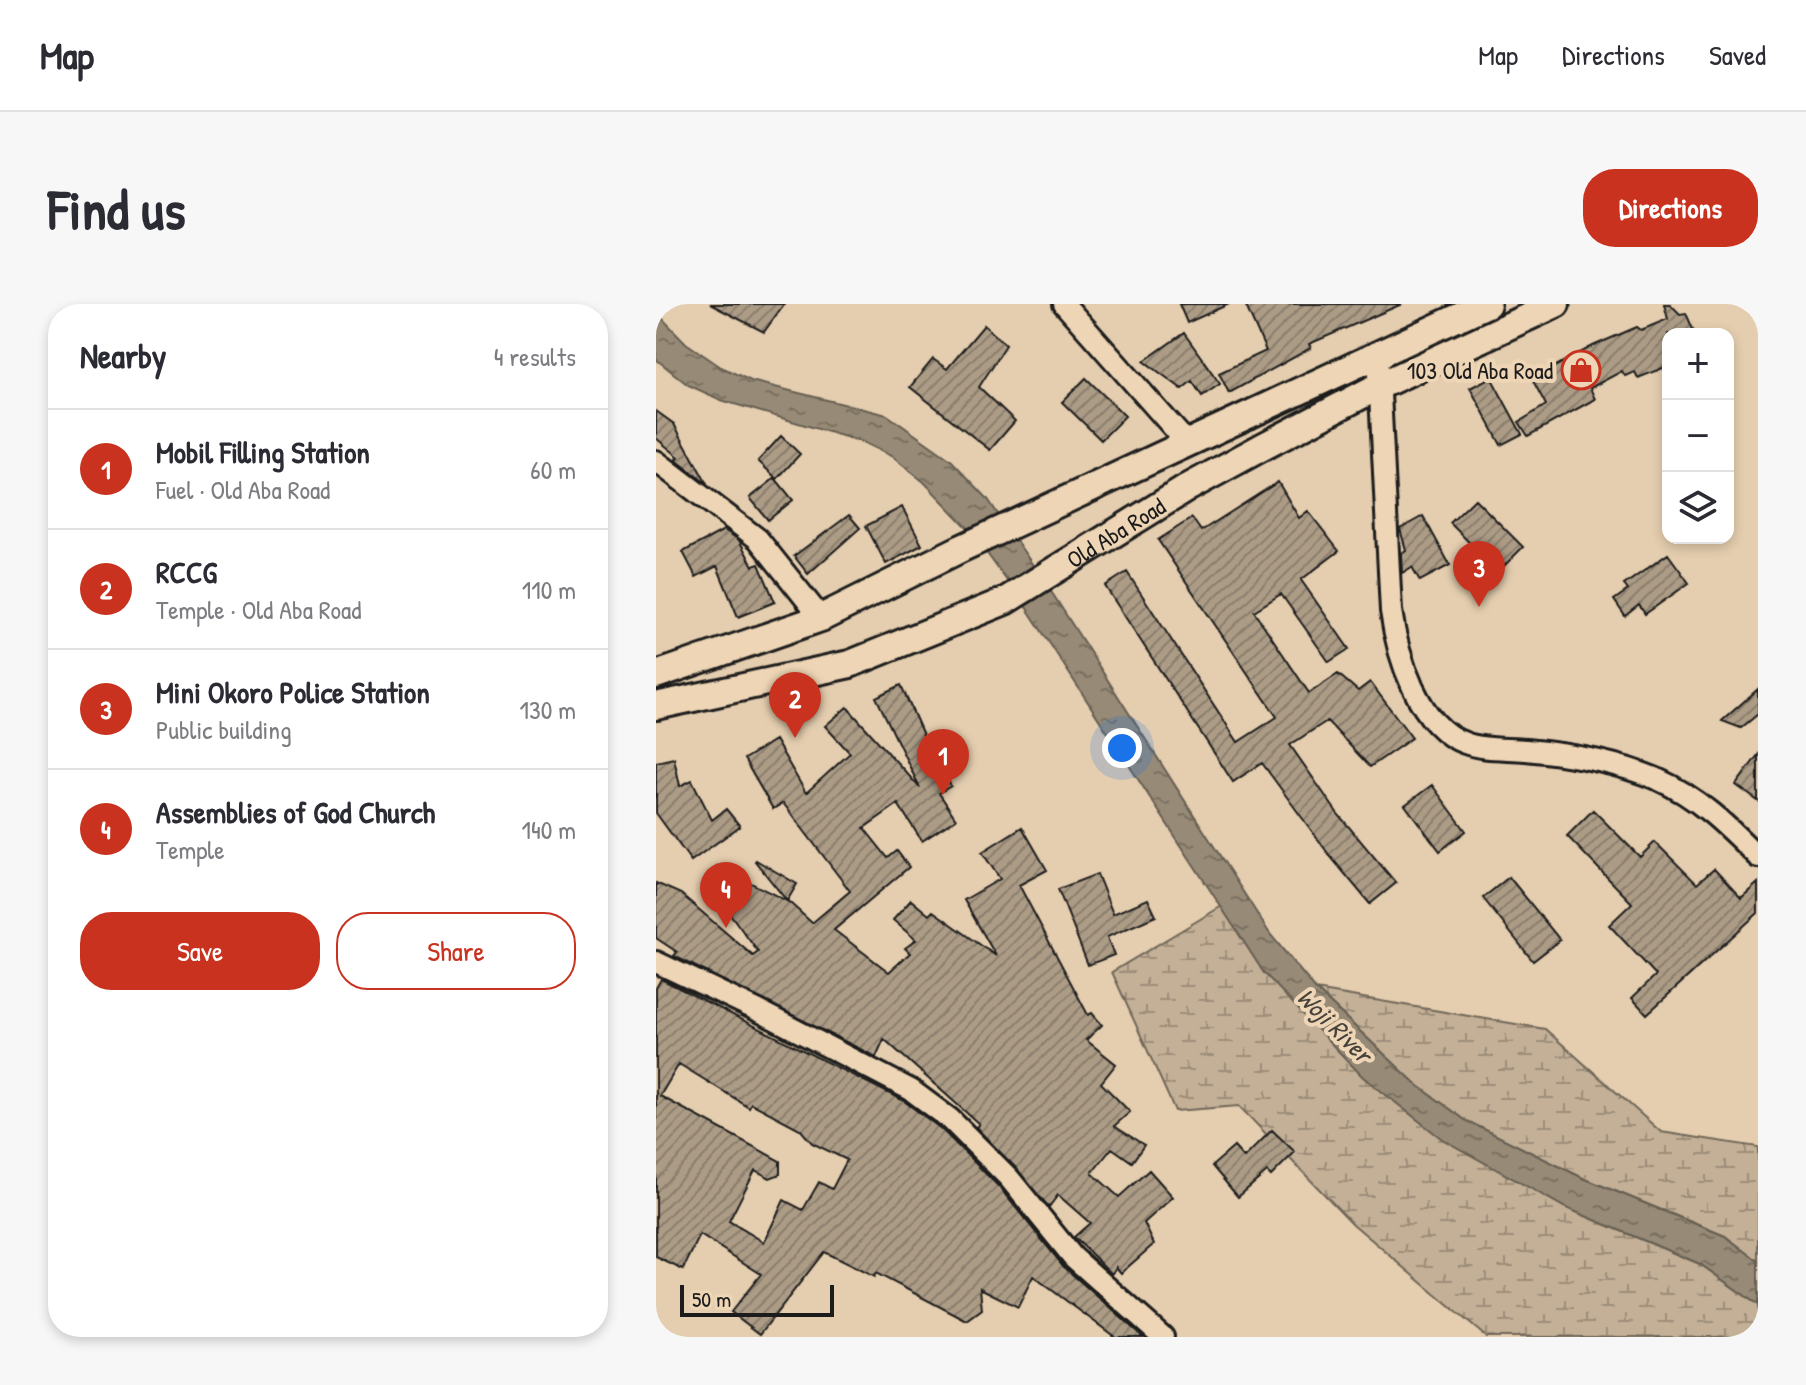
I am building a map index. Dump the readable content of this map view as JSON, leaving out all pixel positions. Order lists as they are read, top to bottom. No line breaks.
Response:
{"streets":{"main road":["Old Aba Road"]},"water":["Woji River"],"places":{"shop":["103 Old Aba Road"]},"scale_bar":"50 m","page":{"header":"Map","nav":["Map","Directions","Saved"],"buttons":["Directions",["Save","Share"]],"title":"Find us","heading":["Nearby","4 results"],"map_buttons":["+","−"],"list":[{"mark":"1","name":"Mobil Filling Station","note":"Fuel · Old Aba Road","value":"60 m"},{"mark":"2","name":"RCCG","note":"Temple · Old Aba Road","value":"110 m"},{"mark":"3","name":"Mini Okoro Police Station","note":"Public building","value":"130 m"},{"mark":"4","name":"Assemblies of God Church","note":"Temple","value":"140 m"}],"pins":["3","2","1","4"],"scale":"50 m"}}
